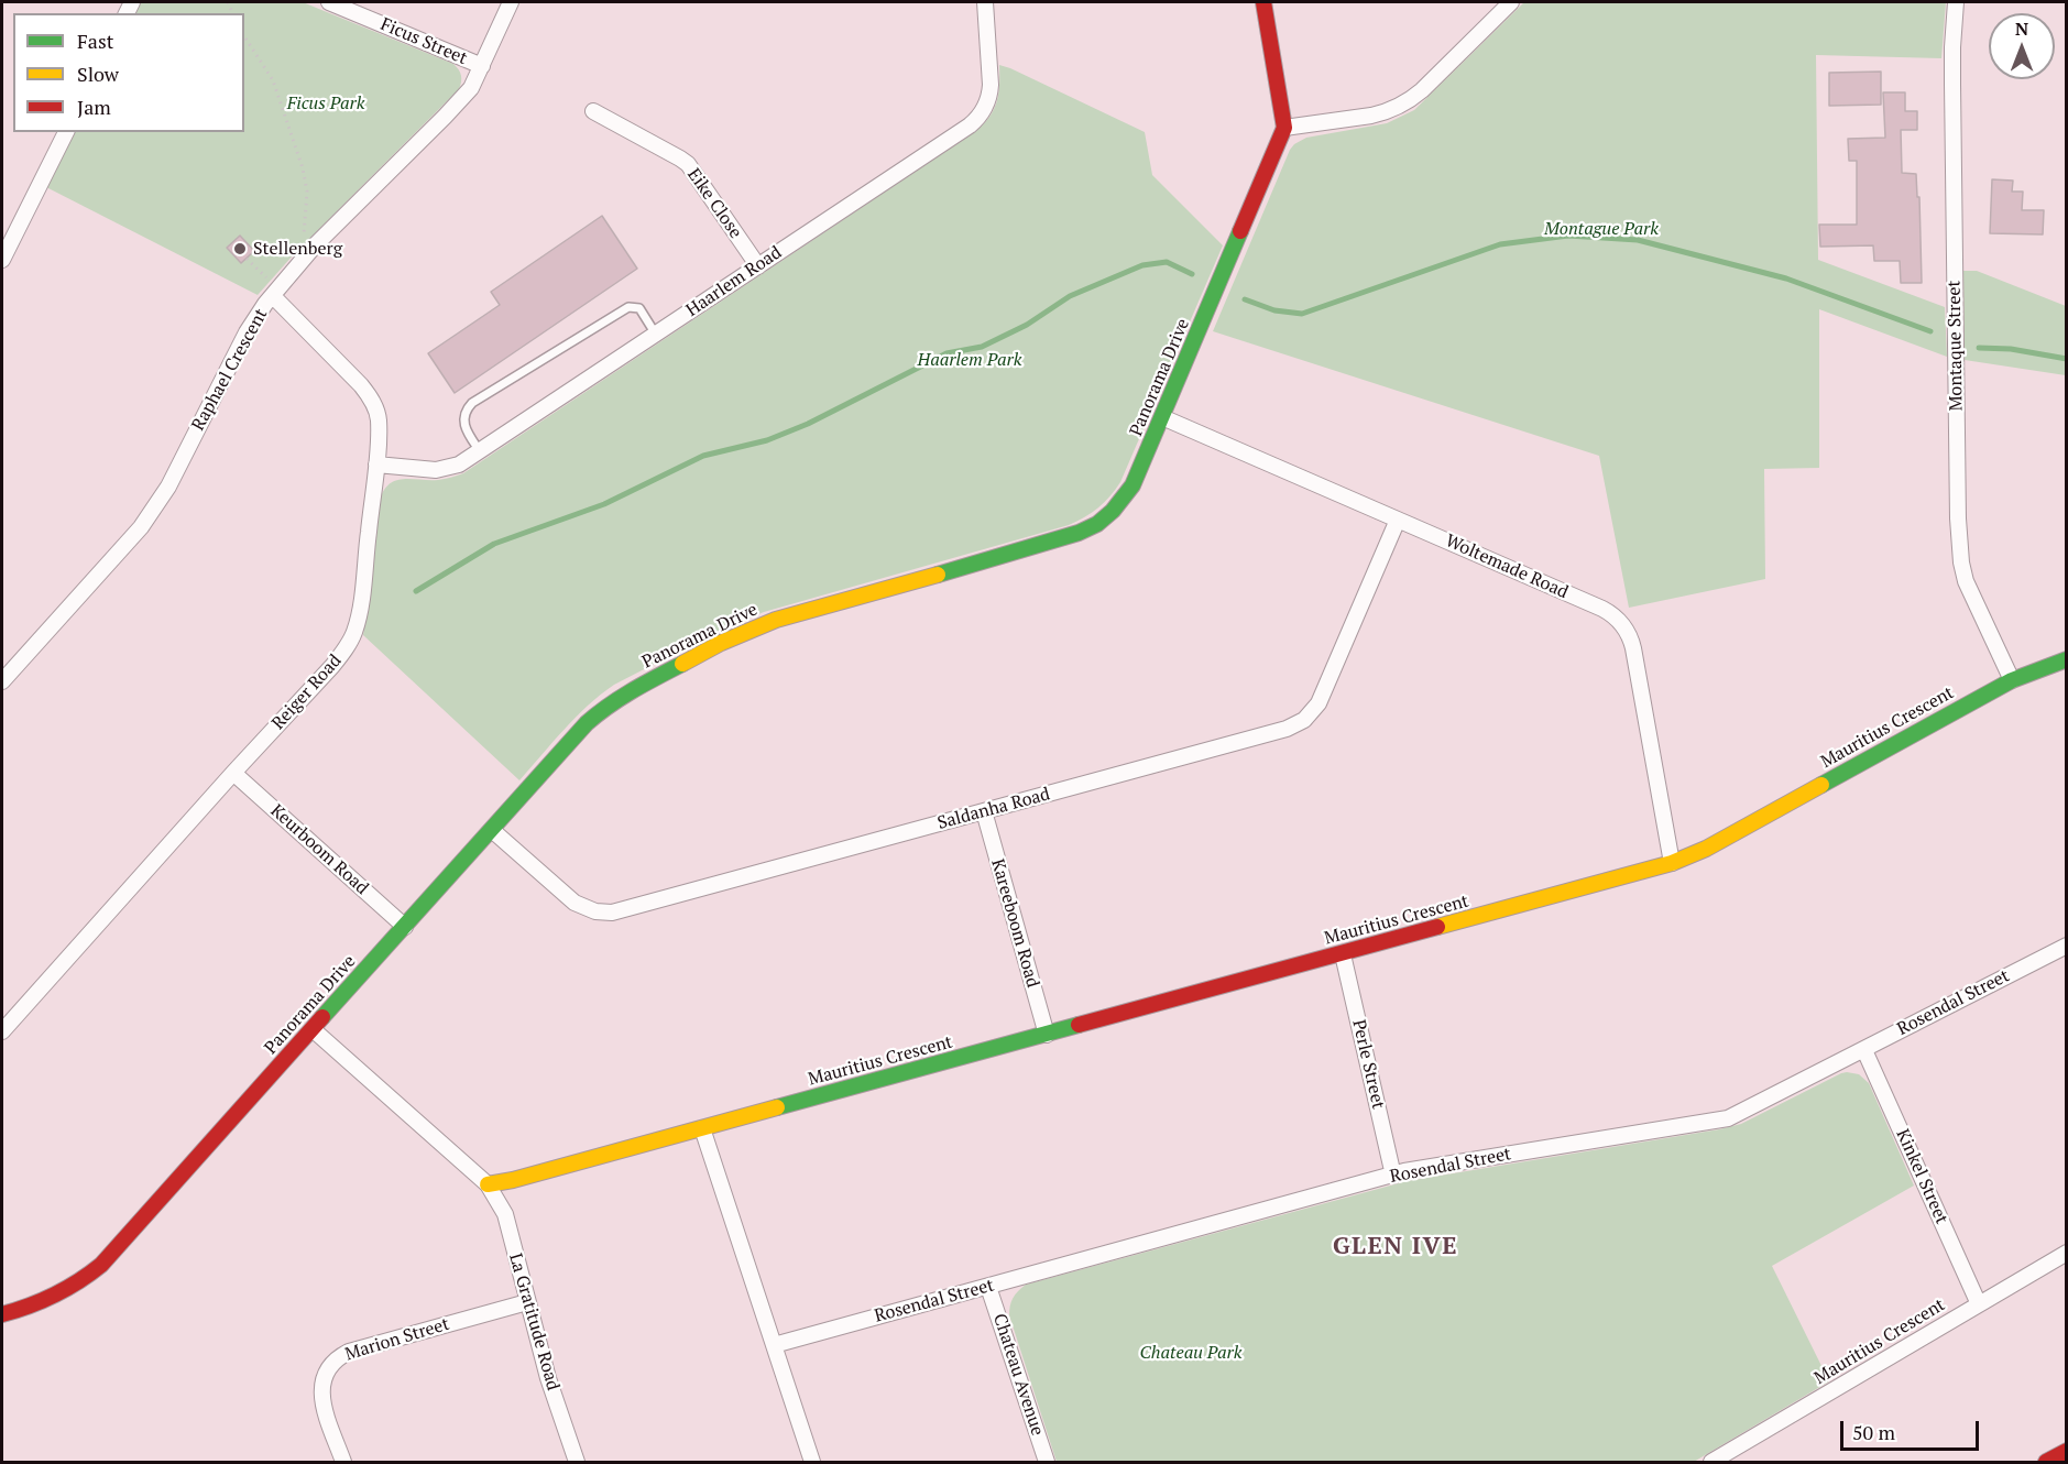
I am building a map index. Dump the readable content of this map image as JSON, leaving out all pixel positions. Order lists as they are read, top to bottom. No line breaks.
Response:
{"streets":{"street":["Ficus Street","Eike Close","Haarlem Road","Montaque Street","Raphael Crescent","Panorama Drive","Woltemade Road","Reiger Road","Mauritius Crescent","Saldanha Road","Keurboom Road","Kareeboom Road","Rosendal Street","Perle Street","Kinkel Street","La Gratitude Road","Marion Street","Chateau Avenue"]},"crossings":[["Ficus Street","Raphael Crescent"],["Eike Close","Haarlem Road"],["Haarlem Road","Reiger Road"],["Montaque Street","Mauritius Crescent"],["Raphael Crescent","Reiger Road"],["Panorama Drive","Woltemade Road"],["Panorama Drive","Saldanha Road"],["Panorama Drive","Keurboom Road"],["Woltemade Road","Mauritius Crescent"],["Woltemade Road","Saldanha Road"],["Reiger Road","Keurboom Road"],["Mauritius Crescent","Kareeboom Road"],["Mauritius Crescent","Perle Street"],["Mauritius Crescent","Kinkel Street"],["Mauritius Crescent","La Gratitude Road"],["Saldanha Road","Kareeboom Road"],["Rosendal Street","Perle Street"],["Rosendal Street","Kinkel Street"],["Rosendal Street","Chateau Avenue"],["La Gratitude Road","Marion Street"]],"districts":["GLEN IVE"],"parks":["Ficus Park","Montague Park","Haarlem Park","Chateau Park"],"places":["Stellenberg"],"legend":["Fast","Slow","Jam"],"scale_bar":"50 m","north":"top"}
